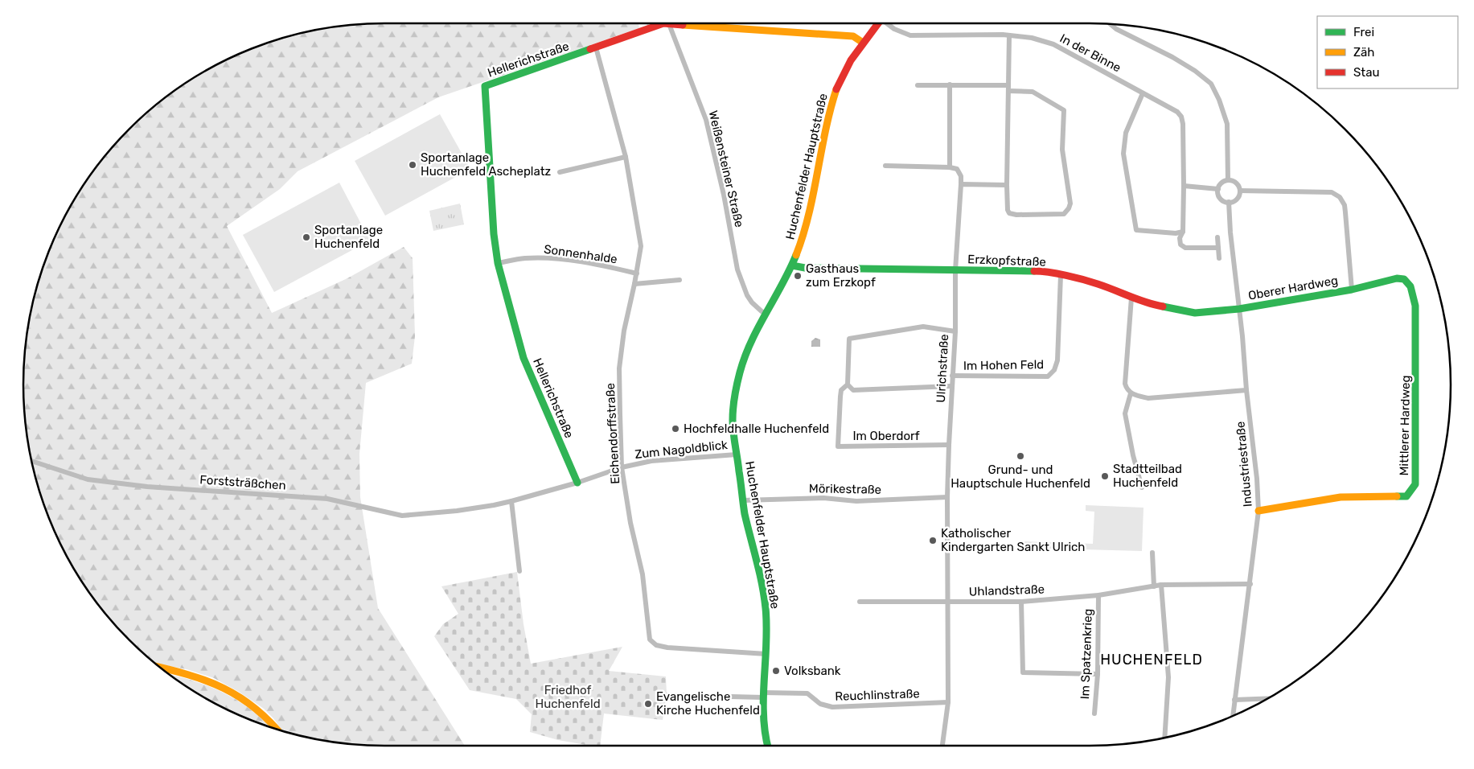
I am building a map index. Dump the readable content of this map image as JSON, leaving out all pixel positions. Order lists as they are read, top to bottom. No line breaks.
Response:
{"streets":{"street":["In der Binne","Hellerichstraße","Huchenfelder Hauptstraße","Weißensteiner Straße","Sonnenhalde","Erzkopfstraße","Oberer Hardweg","Im Hohen Feld","Ulrichstraße","Mittlerer Hardweg","Eichendorffstraße","Im Oberdorf","Zum Nagoldblick","Industriestraße","Forststräßchen","Mörikestraße","Uhlandstraße","Im Spatzenkrieg","Reuchlinstraße"]},"crossings":[["Hellerichstraße","Huchenfelder Hauptstraße"],["Hellerichstraße","Weißensteiner Straße"],["Hellerichstraße","Sonnenhalde"],["Hellerichstraße","Eichendorffstraße"],["Hellerichstraße","Zum Nagoldblick"],["Huchenfelder Hauptstraße","Weißensteiner Straße"],["Huchenfelder Hauptstraße","Erzkopfstraße"],["Huchenfelder Hauptstraße","Eichendorffstraße"],["Huchenfelder Hauptstraße","Zum Nagoldblick"],["Huchenfelder Hauptstraße","Mörikestraße"],["Huchenfelder Hauptstraße","Reuchlinstraße"],["Sonnenhalde","Eichendorffstraße"],["Erzkopfstraße","Oberer Hardweg"],["Erzkopfstraße","Im Hohen Feld"],["Erzkopfstraße","Ulrichstraße"],["Erzkopfstraße","Industriestraße"],["Oberer Hardweg","Mittlerer Hardweg"],["Oberer Hardweg","Industriestraße"],["Im Hohen Feld","Ulrichstraße"],["Ulrichstraße","Im Oberdorf"],["Ulrichstraße","Mörikestraße"],["Ulrichstraße","Uhlandstraße"],["Ulrichstraße","Reuchlinstraße"],["Mittlerer Hardweg","Industriestraße"],["Eichendorffstraße","Zum Nagoldblick"],["Zum Nagoldblick","Forststräßchen"],["Industriestraße","Uhlandstraße"],["Uhlandstraße","Im Spatzenkrieg"]],"districts":["HUCHENFELD"],"parks":["Friedhof Huchenfeld"],"places":["Sportanlage Huchenfeld Ascheplatz","Sportanlage Huchenfeld","Gasthaus zum Erzkopf","Hochfeldhalle Huchenfeld","Grund- und Hauptschule Huchenfeld","Stadtteilbad Huchenfeld","Katholischer Kindergarten Sankt Ulrich","Volksbank","Evangelische Kirche Huchenfeld"],"legend":["Frei","Zäh","Stau"]}
